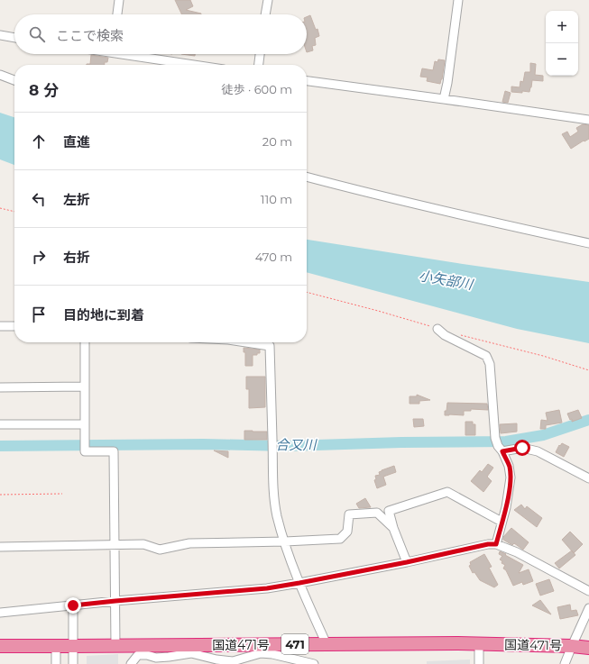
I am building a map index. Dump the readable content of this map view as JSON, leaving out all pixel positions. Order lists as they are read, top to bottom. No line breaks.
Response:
{"streets":{"highway":["471","国道471号"]},"water":["小矢部川","合又川"],"page":{"map_buttons":["+","−"],"search":"ここで検索","heading":["8 分","徒歩 · 600 m"],"list":[["直進","20 m"],["左折","110 m"],["右折","470 m"],"目的地に到着"]}}
